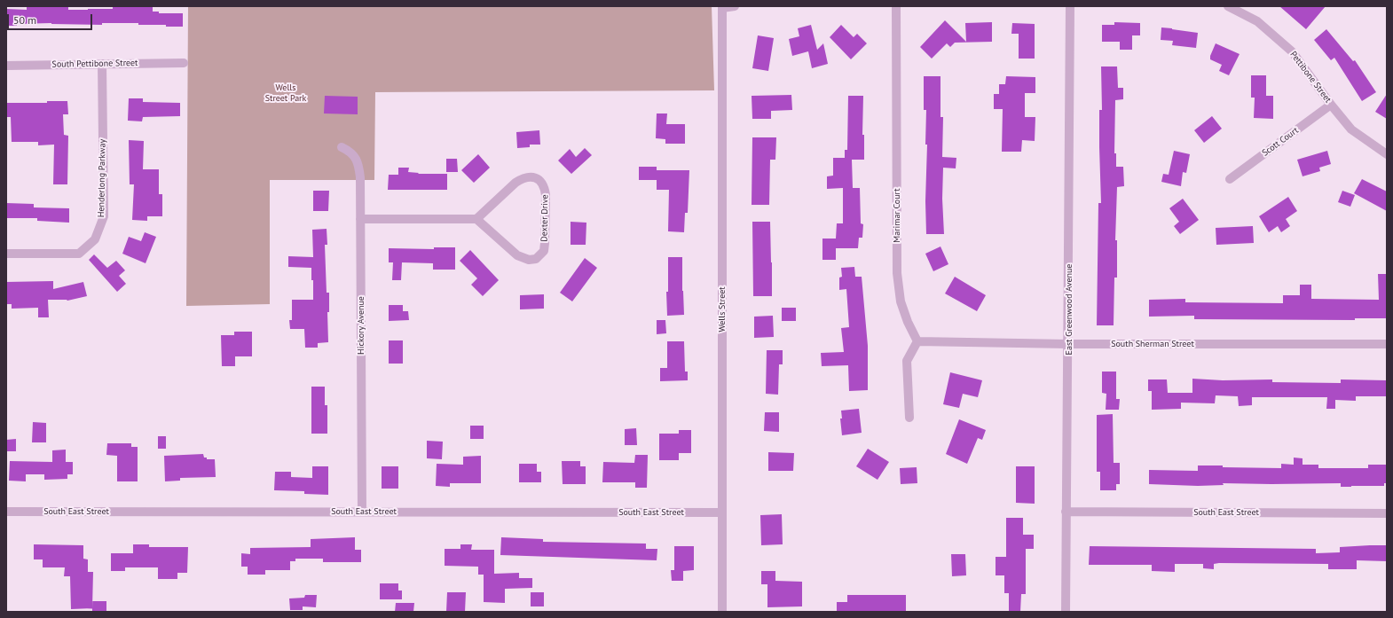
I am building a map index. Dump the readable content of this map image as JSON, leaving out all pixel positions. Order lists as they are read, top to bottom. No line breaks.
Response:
{"streets":{"street":["South Pettibone Street","Pettibone Street","Scott Court","Henderlong Parkway","Marimar Court","Dexter Drive","Wells Street","East Greenwood Avenue","Hickory Avenue","South Sherman Street","South East Street"]},"crossings":[["South Pettibone Street","Henderlong Parkway"],["Pettibone Street","Scott Court"],["Marimar Court","South Sherman Street"],["Wells Street","South East Street"],["East Greenwood Avenue","South Sherman Street"],["East Greenwood Avenue","South East Street"],["Hickory Avenue","South East Street"]],"parks":["Wells Street Park"],"scale_bar":"50 m"}
